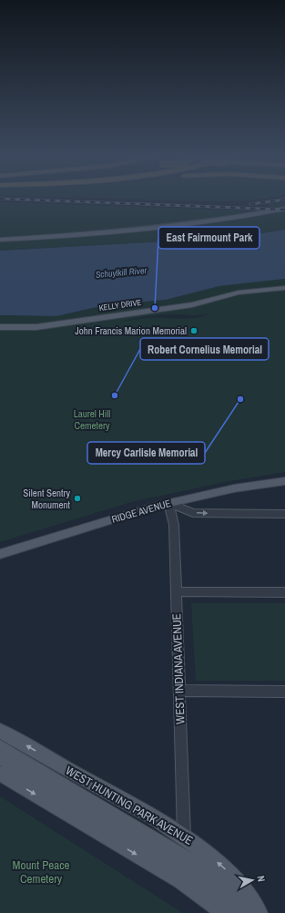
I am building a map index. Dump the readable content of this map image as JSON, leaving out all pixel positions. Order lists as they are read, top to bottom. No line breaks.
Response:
{"streets":{"main road":["KELLY DRIVE","RIDGE AVENUE","WEST HUNTING PARK AVENUE"],"street":["WEST INDIANA AVENUE"]},"crossings":[["RIDGE AVENUE","WEST INDIANA AVENUE"],["WEST INDIANA AVENUE","WEST HUNTING PARK AVENUE"]],"water":["Schuylkill River"],"parks":["Laurel Hill Cemetery","Mount Peace Cemetery"],"places":["East Fairmount Park","John Francis Marion Memorial","Robert Cornelius Memorial","Mercy Carlisle Memorial","Silent Sentry Monument"],"north":"right"}
